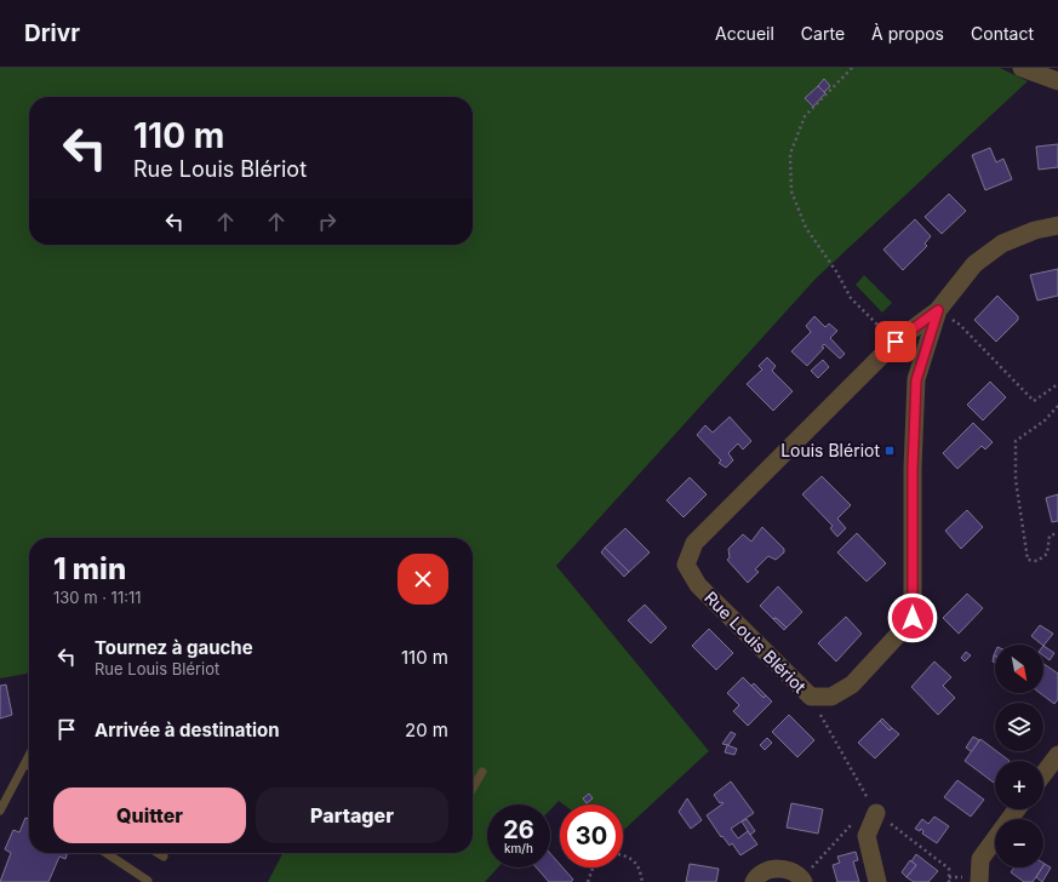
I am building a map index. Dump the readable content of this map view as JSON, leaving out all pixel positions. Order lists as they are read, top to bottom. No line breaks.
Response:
{"streets":{"street":["Rue Louis Blériot"]},"places":{"transit":["Louis Blériot"]},"north":"bottom right","page":{"header":"Drivr","nav":["Accueil","Carte","À propos","Contact"],"turn":["110 m","Rue Louis Blériot"],"heading":["1 min","130 m · 11:11"],"list":[{"name":"Tournez à gauche","note":"Rue Louis Blériot","value":"110 m"},{"name":"Arrivée à destination","value":"20 m"}],"map_buttons":["+","−"],"buttons":["Quitter","Partager"],"speed":"26 km/h","limit":"30"}}
